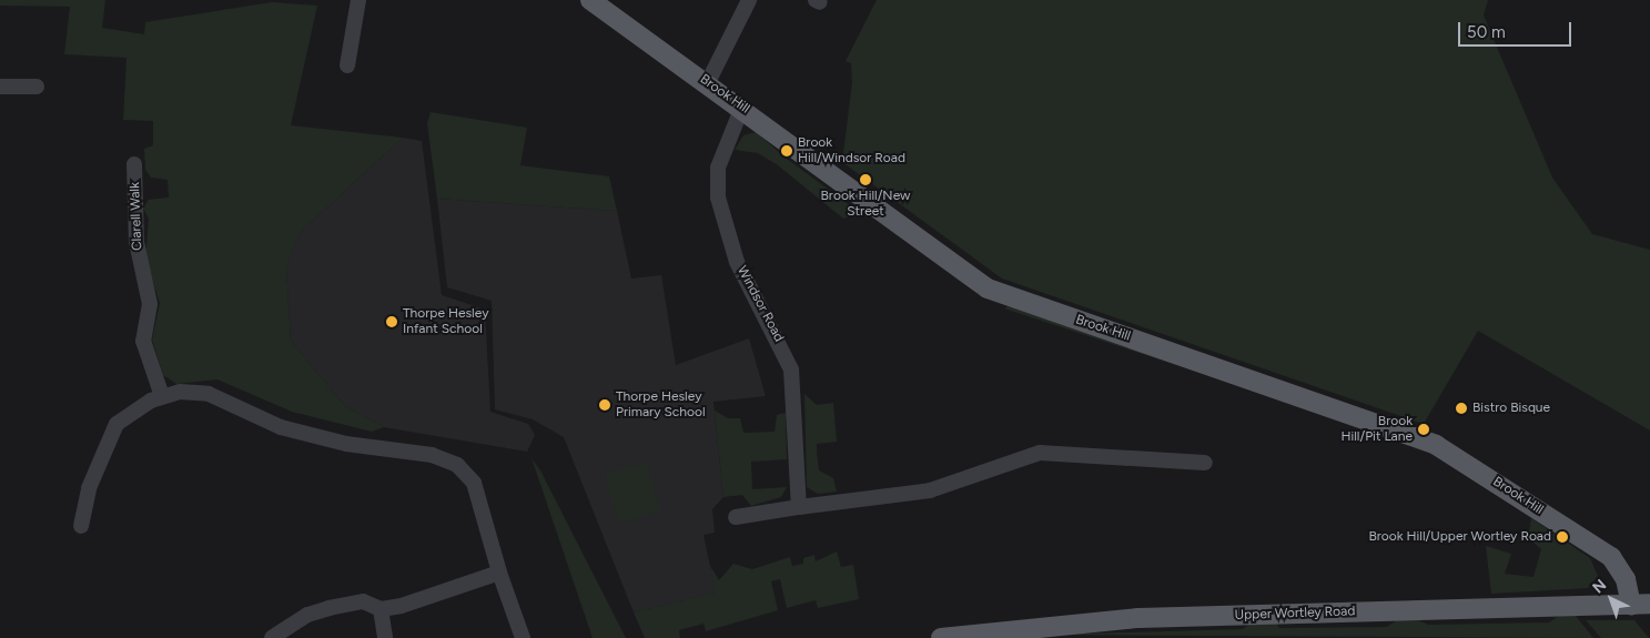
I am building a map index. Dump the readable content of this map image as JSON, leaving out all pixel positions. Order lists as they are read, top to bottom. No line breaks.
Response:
{"streets":{"main road":["Brook Hill","Upper Wortley Road"],"street":["Clarell Walk","Windsor Road"]},"crossings":[["Brook Hill","Windsor Road"],["Brook Hill","Upper Wortley Road"]],"places":["Brook Hill/Windsor Road","Brook Hill/New Street","Thorpe Hesley Infant School","Thorpe Hesley Primary School","Bistro Bisque","Brook Hill/Pit Lane","Brook Hill/Upper Wortley Road"],"scale_bar":"50 m","north":"top left"}
